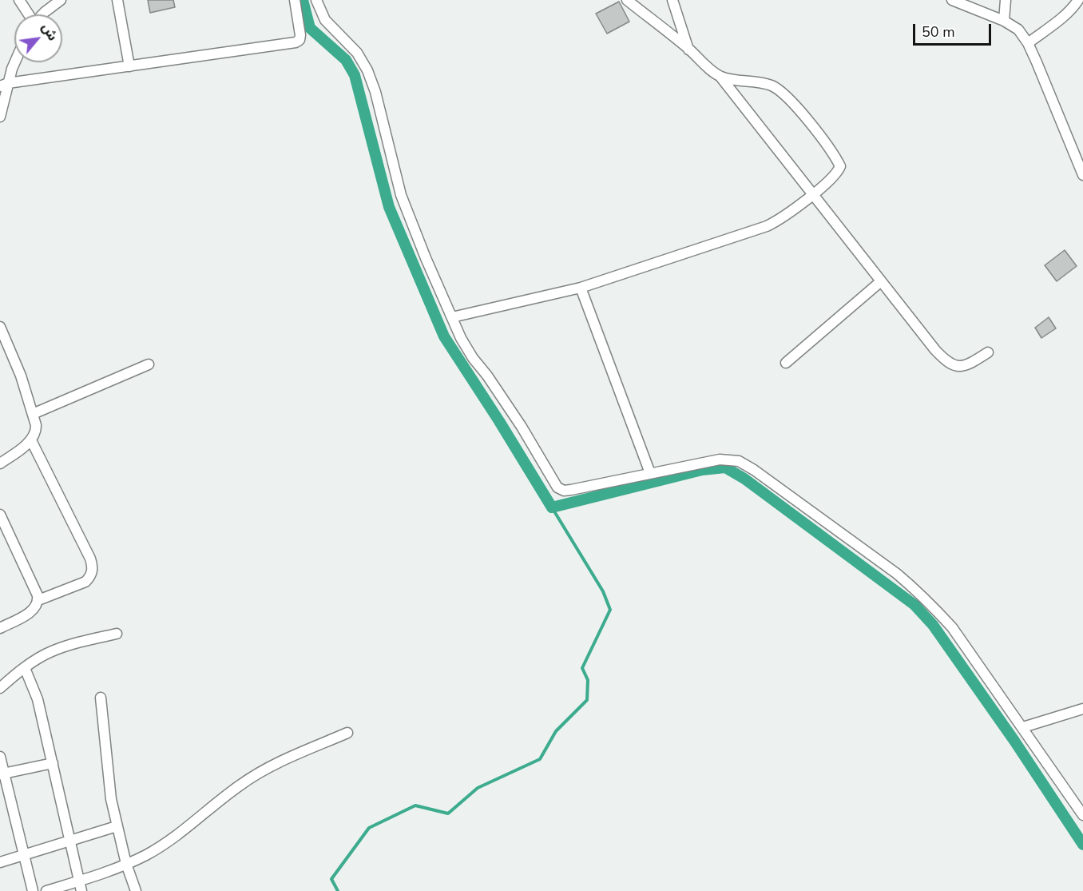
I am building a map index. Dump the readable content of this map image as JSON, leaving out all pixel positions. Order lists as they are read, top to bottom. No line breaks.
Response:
{"scale_bar":"50 m","north":"top right"}
